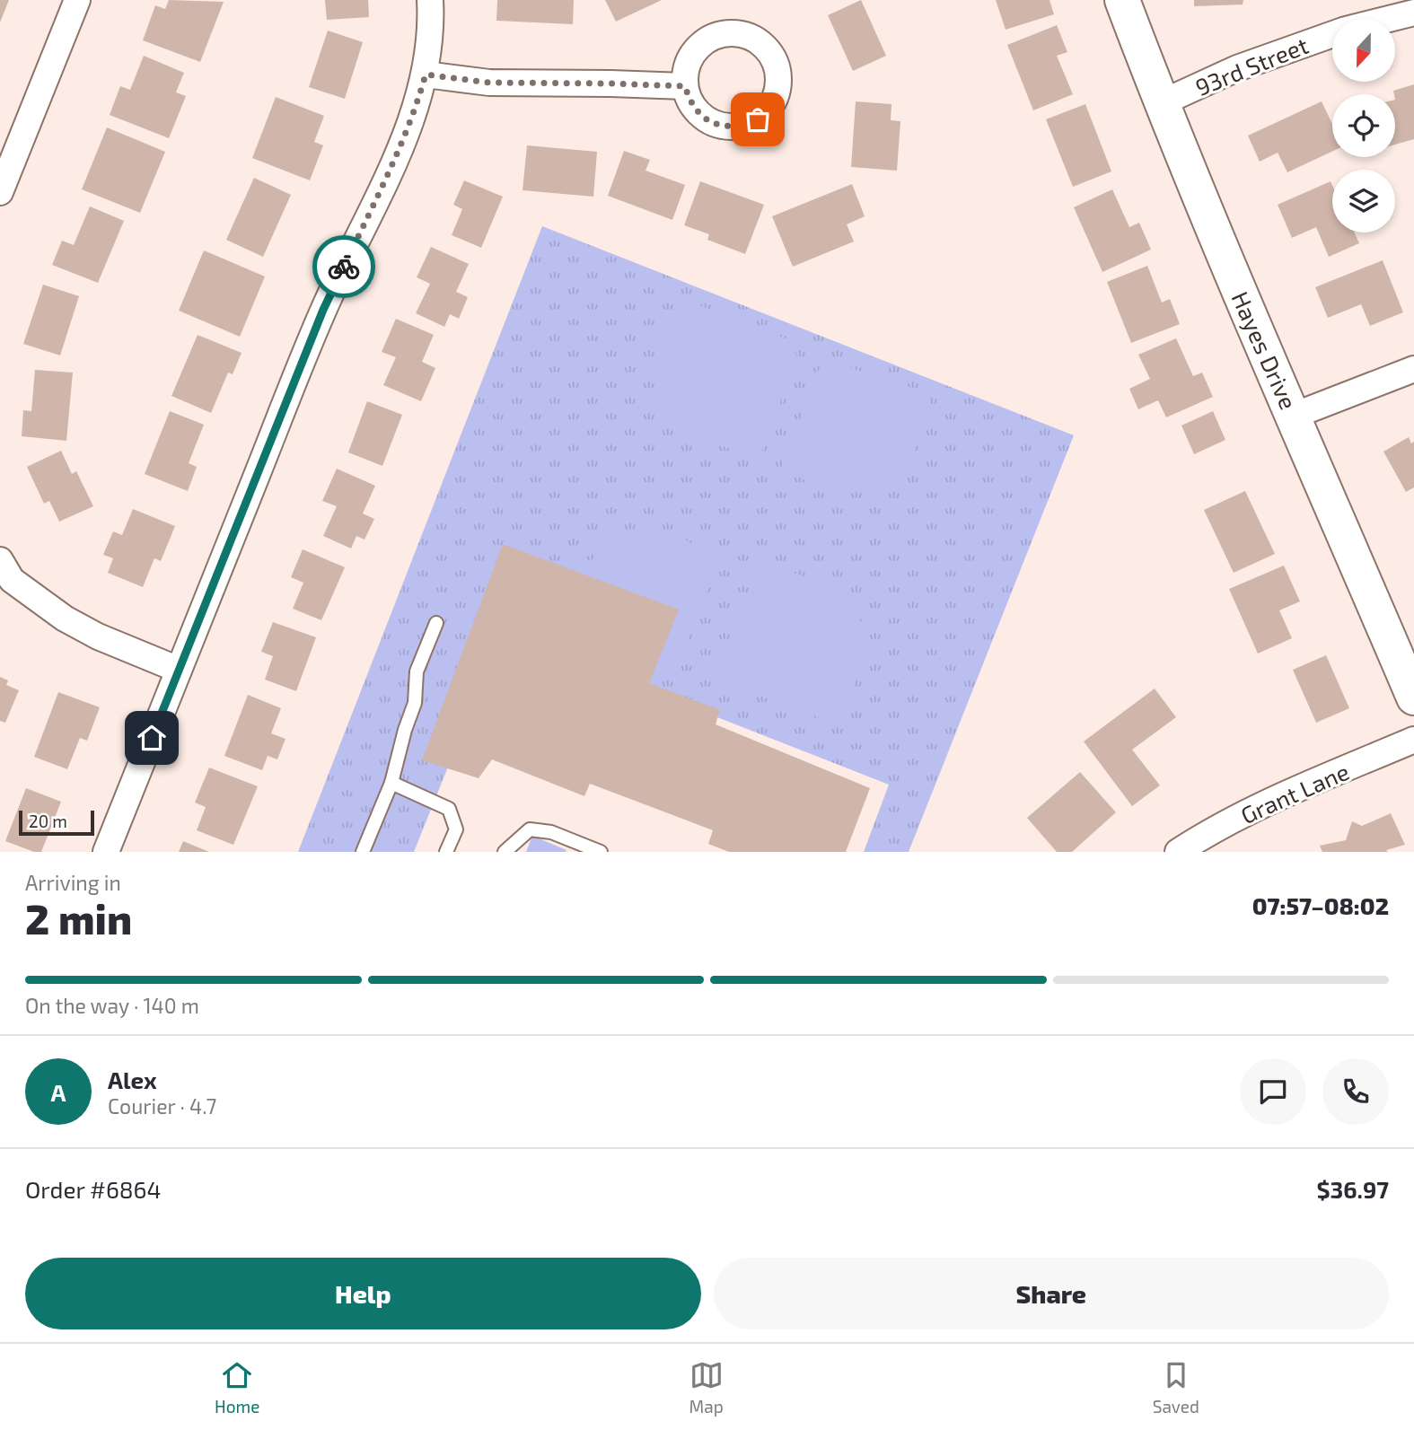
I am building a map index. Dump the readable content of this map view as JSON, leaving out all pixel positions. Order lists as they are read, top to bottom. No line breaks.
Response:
{"streets":{"street":["93rd Street","Hayes Drive","Grant Lane"]},"crossings":[["93rd Street","Hayes Drive"]],"scale_bar":"20 m","north":"bottom","page":{"scale":"20 m","heading":["2 min","Arriving in","07:57–08:02"],"panel":["Alex","Courier · 4.7","Order #6864","$36.97"],"bar":"On the way · 140 m","round":"A","buttons":["Help","Share"],"tabs":["Home","Map","Saved"]}}
